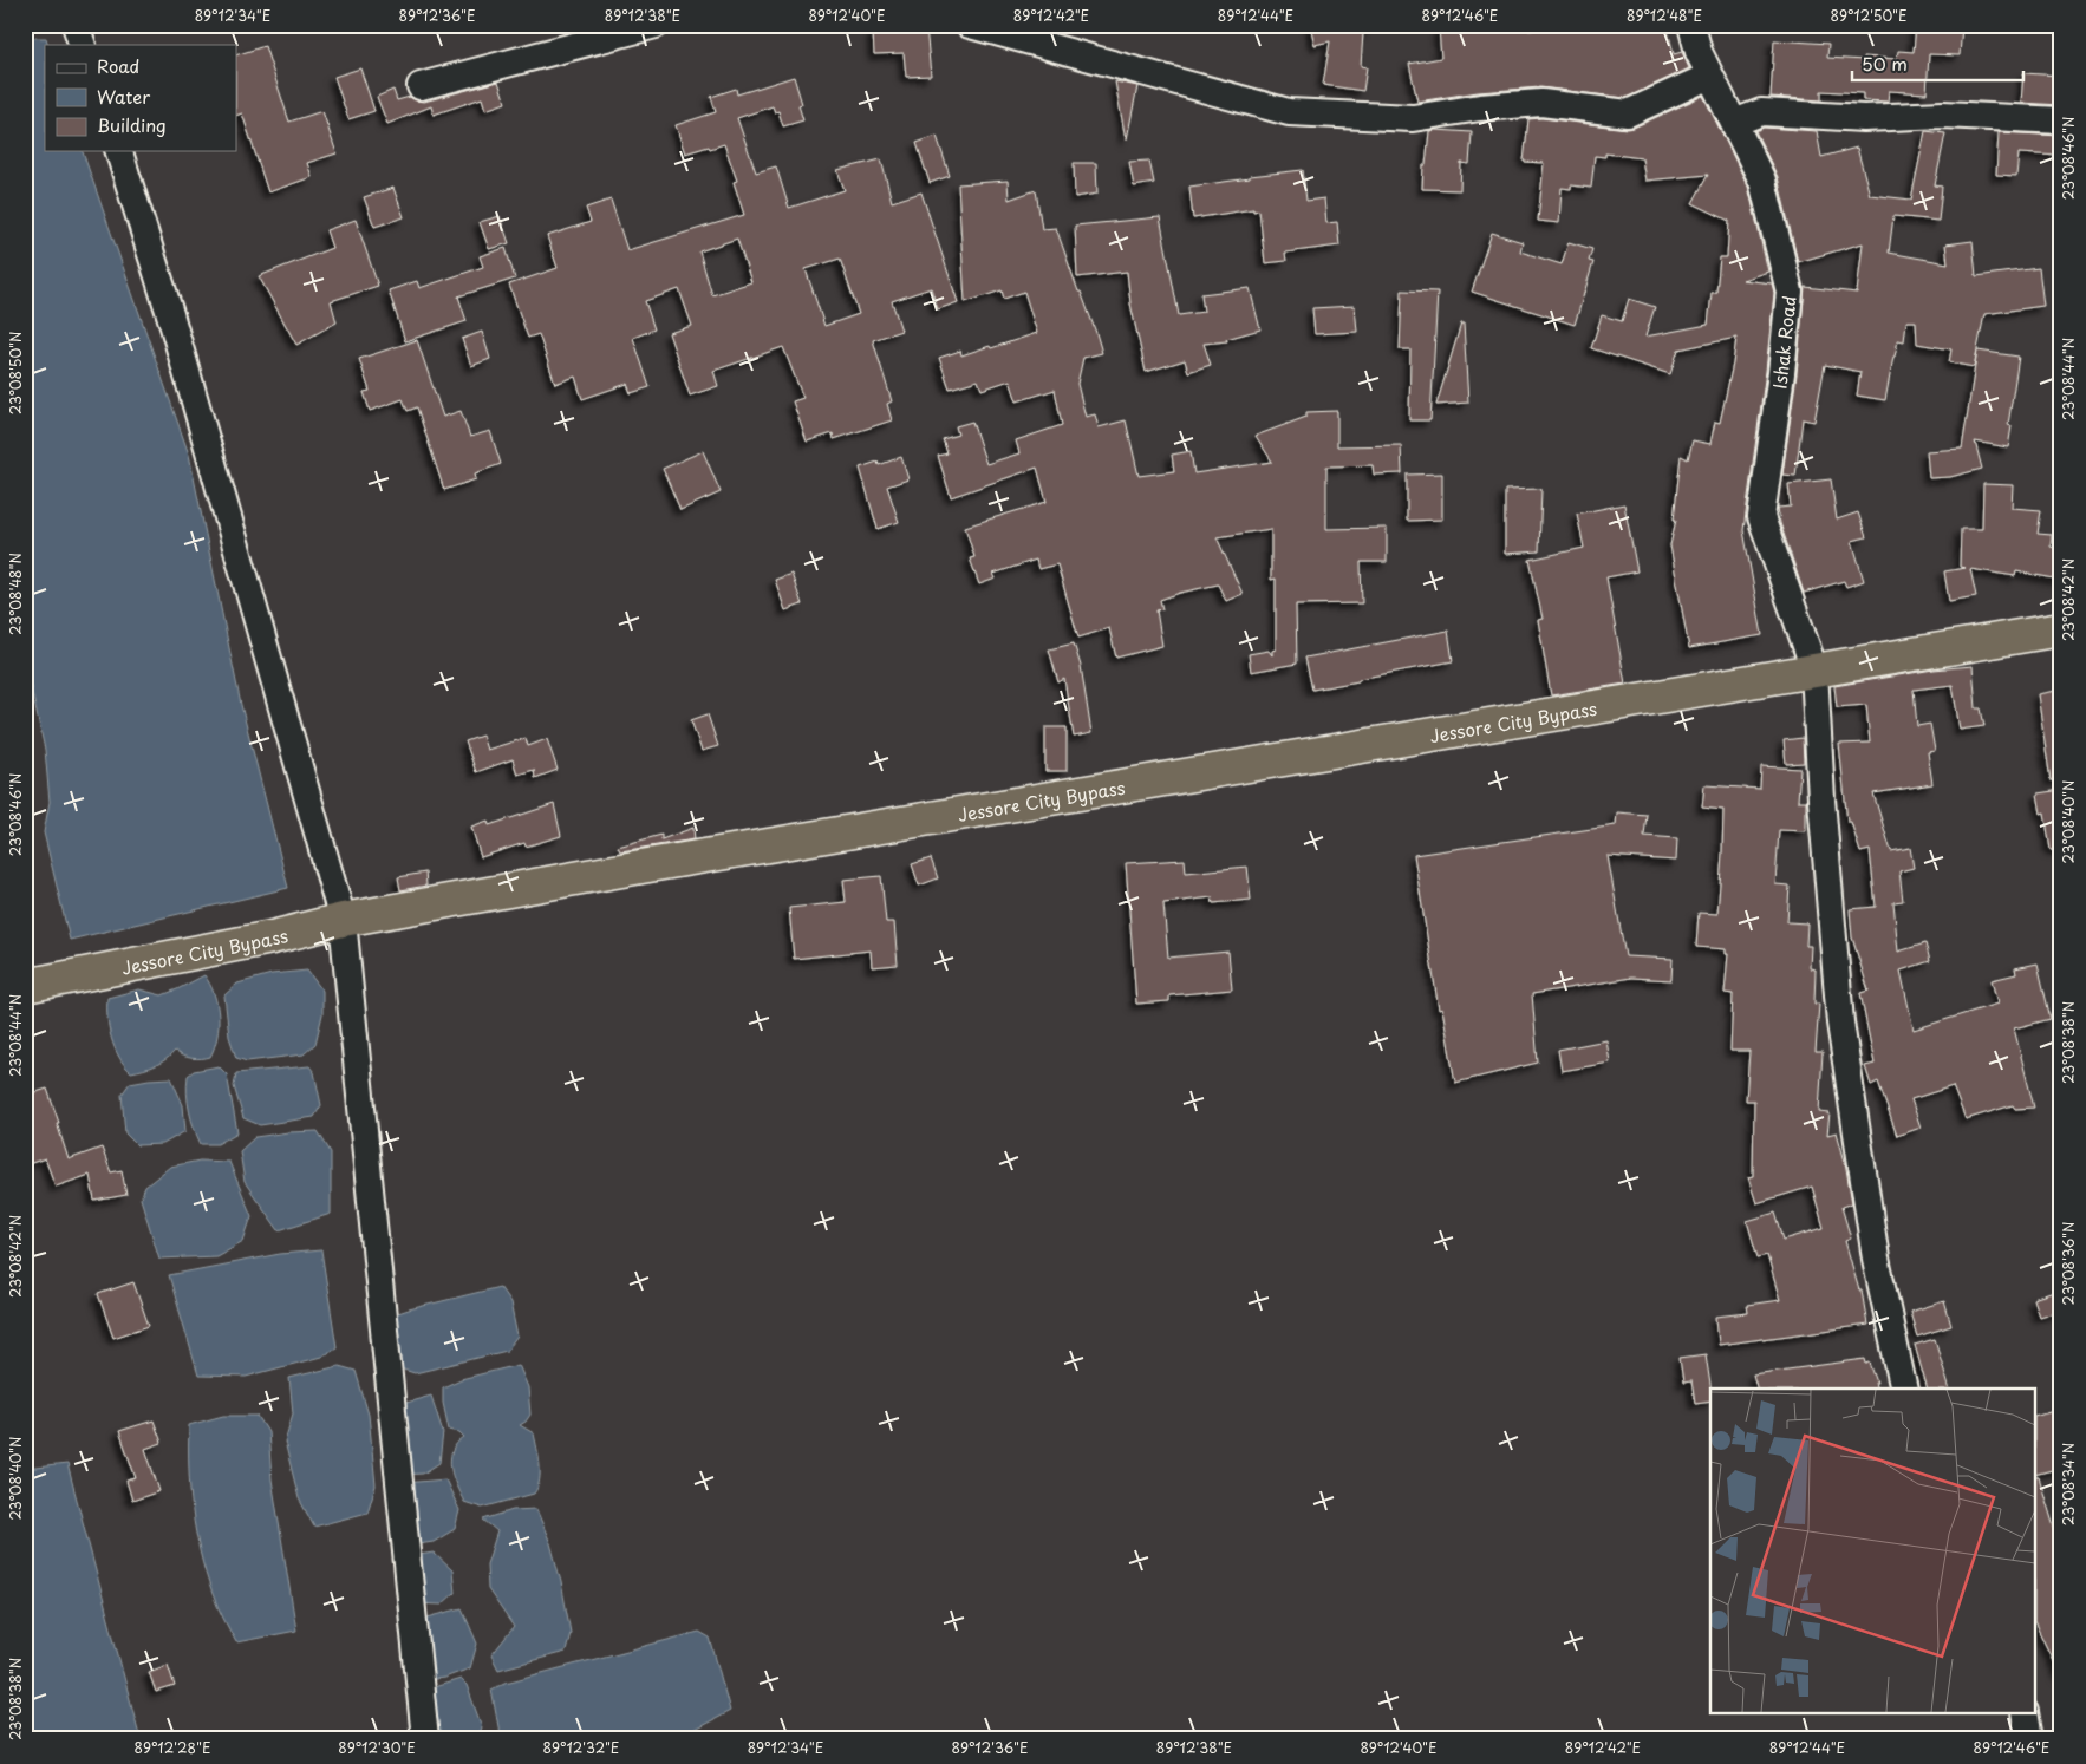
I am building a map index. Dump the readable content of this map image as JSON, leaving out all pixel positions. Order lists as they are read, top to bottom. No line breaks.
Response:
{"streets":{"highway":["Jessore City Bypass"],"street":["Ishak Road"]},"crossings":[["Ishak Road","Jessore City Bypass"]],"legend":["Road","Water","Building"],"scale_bar":"50 m","coordinates":["89°12'34\"E","89°12'36\"E","89°12'38\"E","89°12'40\"E","89°12'42\"E","89°12'44\"E","89°12'46\"E","89°12'48\"E","89°12'50\"E","23°08'46\"N","23°08'50\"N","23°08'44\"N","23°08'48\"N","23°08'42\"N","23°08'40\"N","23°08'38\"N","23°08'36\"N","23°08'34\"N","89°12'28\"E","89°12'30\"E","89°12'32\"E"]}
